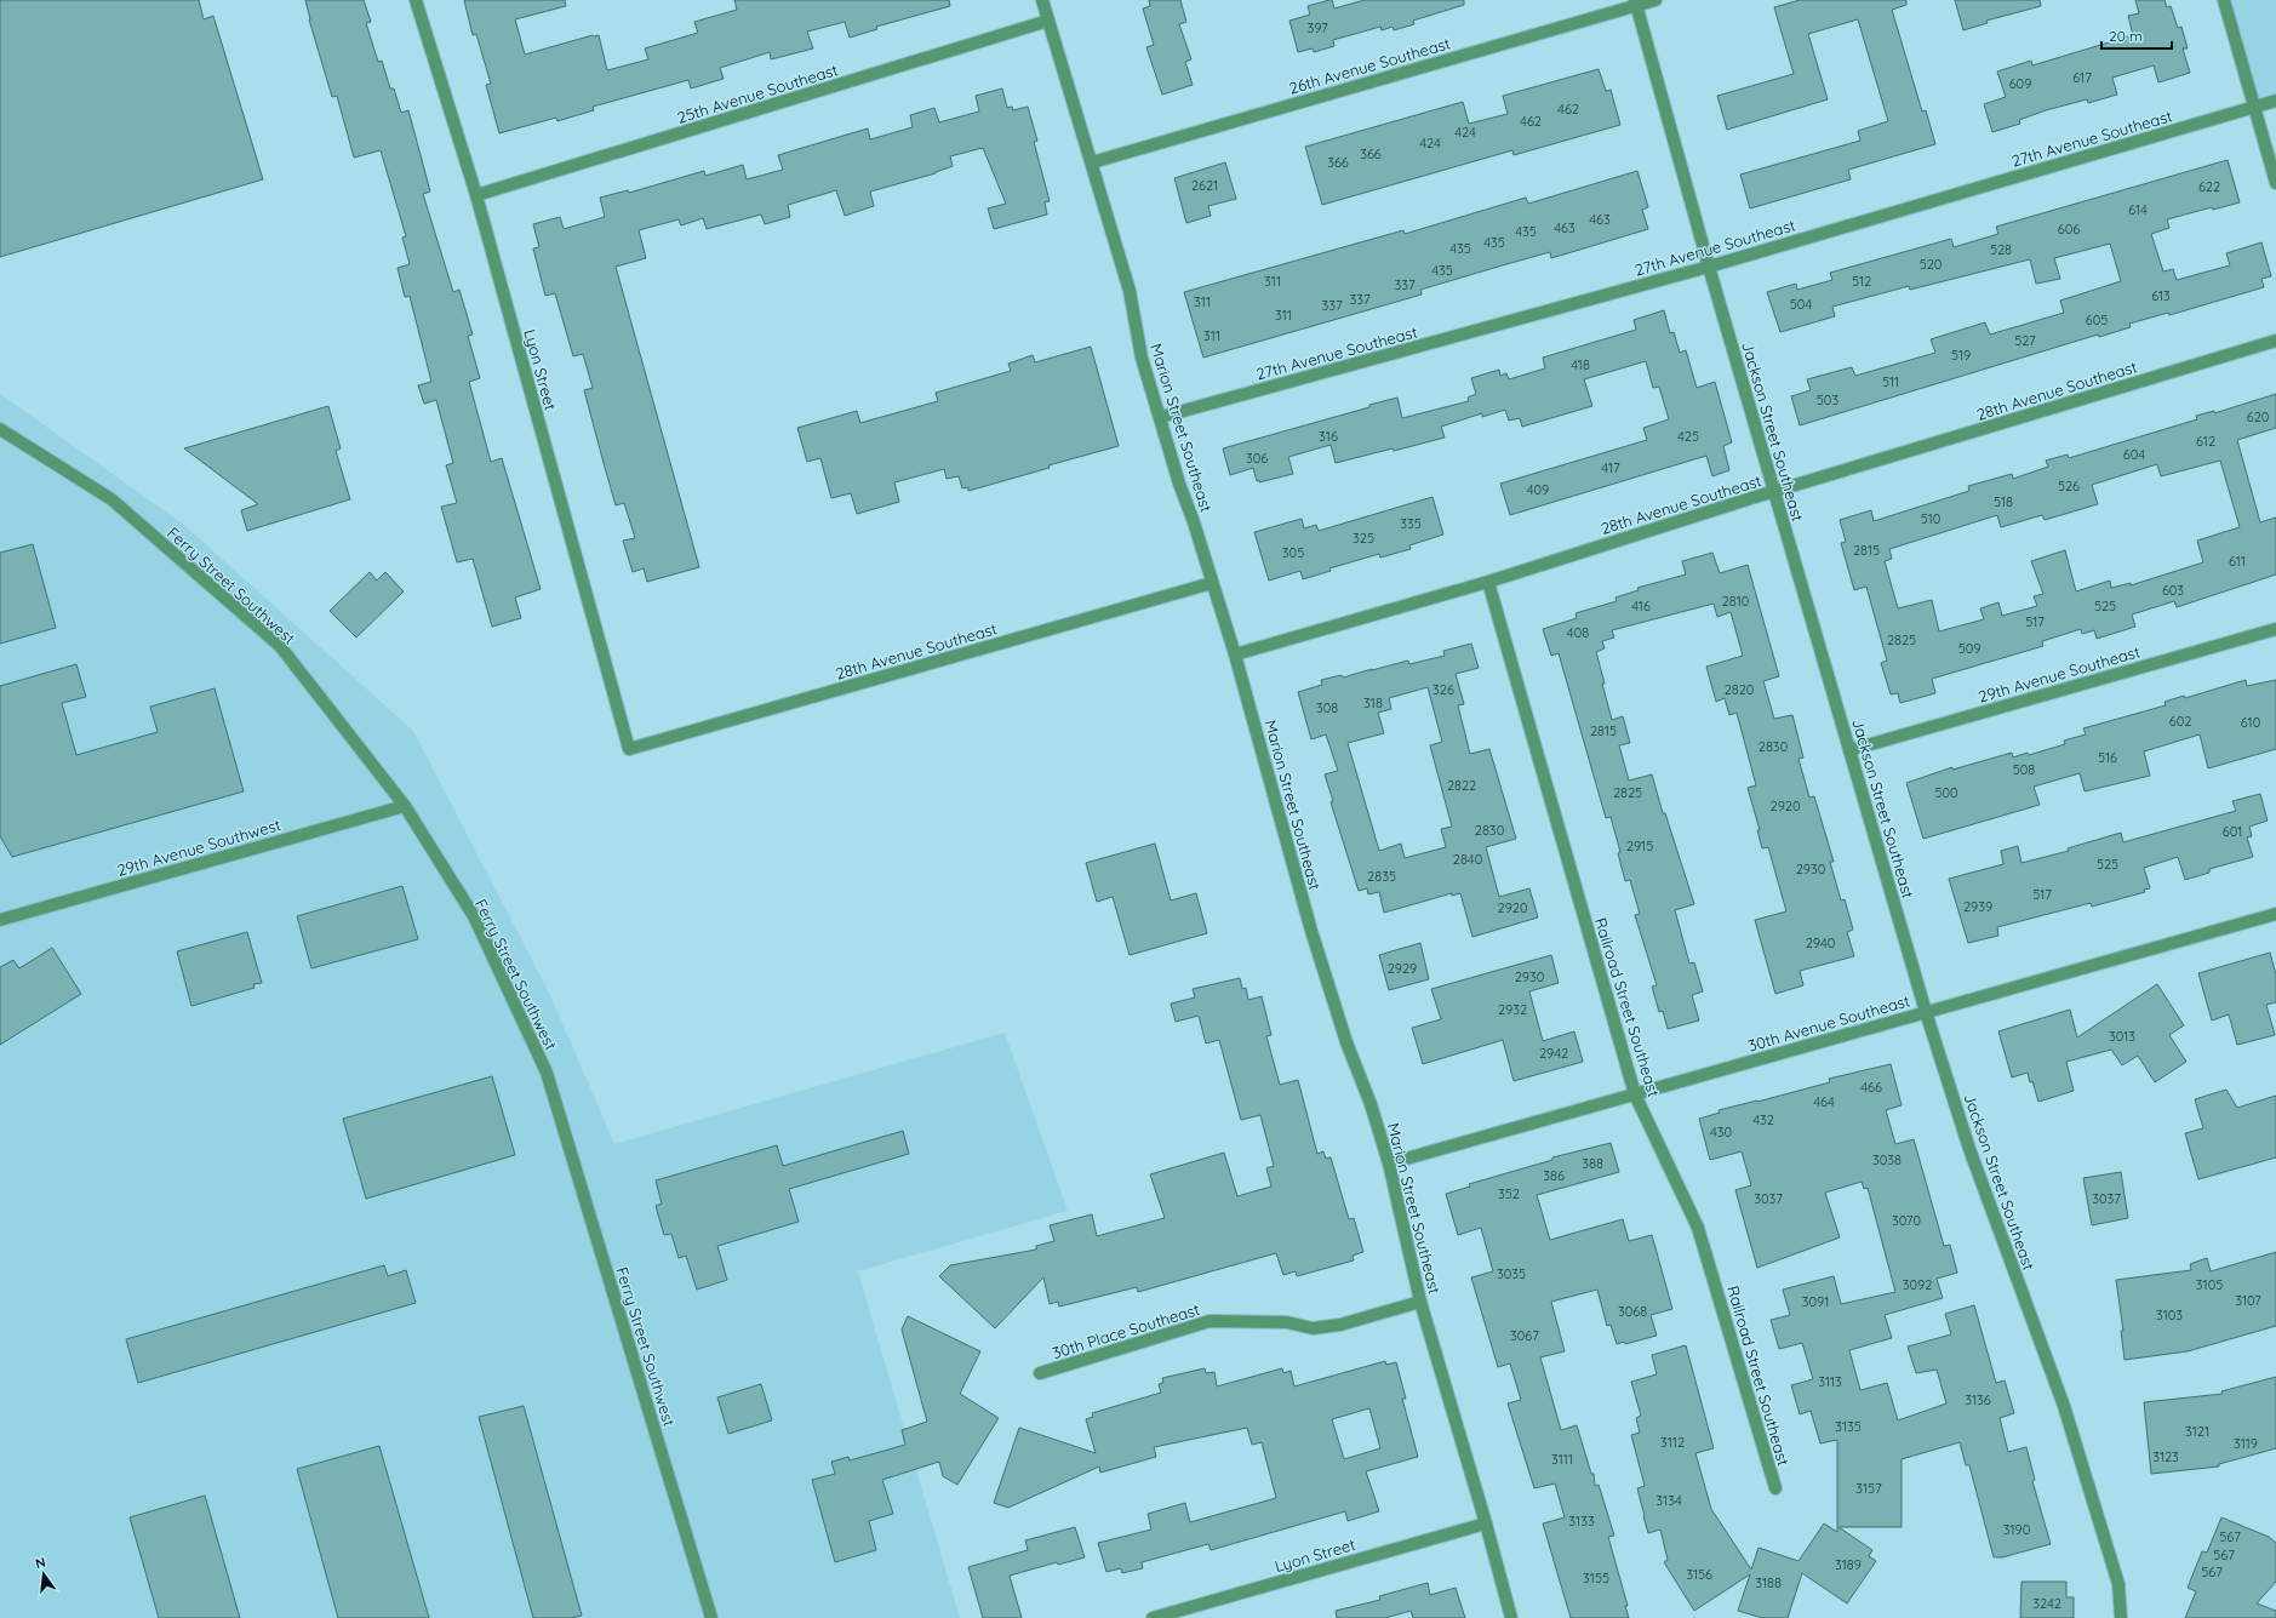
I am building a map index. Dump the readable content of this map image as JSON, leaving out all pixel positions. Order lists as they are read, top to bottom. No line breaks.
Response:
{"streets":{"street":["26th Avenue Southeast","25th Avenue Southeast","27th Avenue Southeast","Lyon Street","28th Avenue Southeast","Marion Street Southeast","Jackson Street Southeast","Ferry Street Southwest","29th Avenue Southeast","29th Avenue Southwest","Railroad Street Southeast","30th Avenue Southeast","30th Place Southeast"]},"crossings":[["26th Avenue Southeast","Marion Street Southeast"],["26th Avenue Southeast","Jackson Street Southeast"],["25th Avenue Southeast","Lyon Street"],["25th Avenue Southeast","Marion Street Southeast"],["27th Avenue Southeast","Marion Street Southeast"],["27th Avenue Southeast","Jackson Street Southeast"],["Lyon Street","28th Avenue Southeast"],["Lyon Street","Marion Street Southeast"],["28th Avenue Southeast","Marion Street Southeast"],["28th Avenue Southeast","Jackson Street Southeast"],["28th Avenue Southeast","Railroad Street Southeast"],["Marion Street Southeast","30th Avenue Southeast"],["Marion Street Southeast","30th Place Southeast"],["Jackson Street Southeast","29th Avenue Southeast"],["Jackson Street Southeast","30th Avenue Southeast"],["Ferry Street Southwest","29th Avenue Southwest"],["Railroad Street Southeast","30th Avenue Southeast"]],"house_numbers":["397","617","609","462","462","424","424","366","366","2621","622","614","463","463","606","435","435","435","528","520","435","311","512","337","613","337","311","504","337","311","605","311","527","519","418","511","503","620","316","425","612","604","306","417","526","409","518","510","335","325","2815","305","611","603","2810","416","525","517","408","2825","509","326","2820","318","308","602","610","2815","2830","516","508","2822","2825","500","2920","2830","601","2915","2840","525","2930","2835","517","2939","2920","2940","2929","2930","2932","3013","2942","466","464","432","430","3038","388","386","352","3037","3037","3070","3035","3092","3105","3107","3091","3068","3103","3067","3113","3136","3135","3121","3112","3119","3123","3111","3157","3134","3133","3190","567","567","3189","567","3156","3155","3188","3242"],"scale_bar":"20 m","north":"top"}
